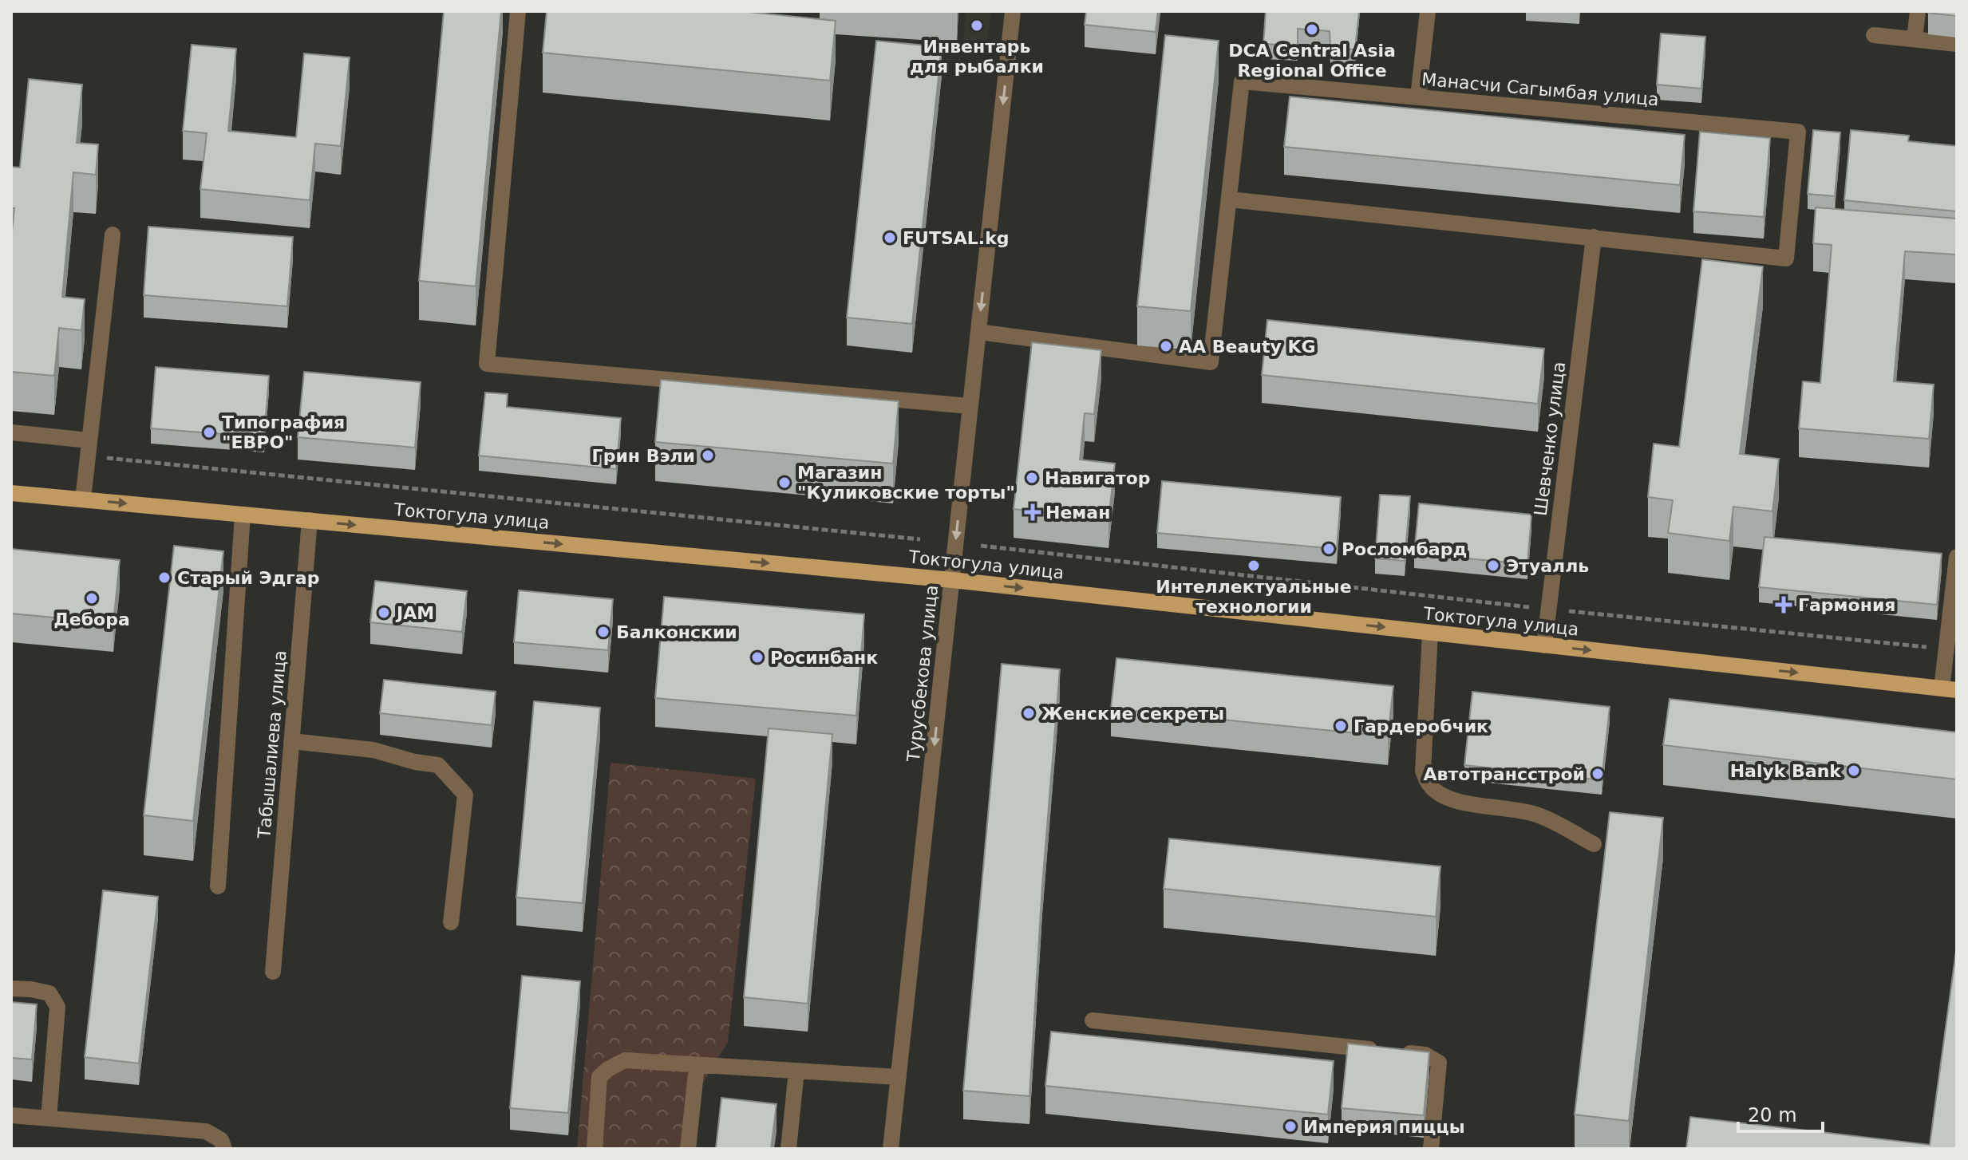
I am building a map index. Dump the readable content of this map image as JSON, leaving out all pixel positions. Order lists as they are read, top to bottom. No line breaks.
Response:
{"streets":{"main road":["Токтогула улица"],"street":["Манасчи Сагымбая улица","Шевченко улица","Турусбекова улица","Табышалиева улица"]},"crossings":[["Манасчи Сагымбая улица","Шевченко улица"],["Шевченко улица","Токтогула улица"],["Токтогула улица","Турусбекова улица"],["Токтогула улица","Табышалиева улица"]],"one_way":["Токтогула улица","Турусбекова улица"],"places":{"other":["Инвентарь для рыбалки","DCA Central Asia Regional Office","FUTSAL.kg","AA Beauty KG","Типография \"ЕВРО\"","Грин Вэли","Навигатор","Магазин \"Куликовские торты\"","Росломбард","Интеллектуальные технологии","Этуалль","Старый Эдгар","Дебора","JAM","Балконскии","Росинбанк","Женские секреты","Гардеробчик","Halyk Bank","Автотрансстрой","Империя пиццы"],"health":["Неман","Гармония"]},"scale_bar":"20 m"}
